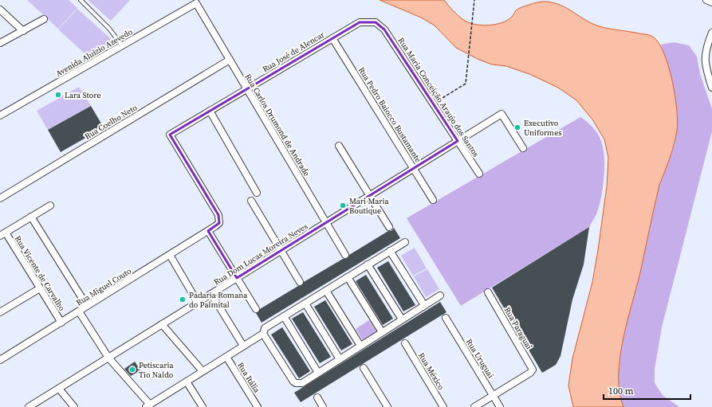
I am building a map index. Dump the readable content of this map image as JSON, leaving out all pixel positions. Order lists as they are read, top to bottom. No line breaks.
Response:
{"streets":{"street":["Rua José de Alencar","Avenida Aluizio Azevedo","Rua Maria Conceição Araujo dos Santos","Rua Pedro Baiocco Bustamante","Rua Coelho Neto","Rua Carlos Drumond de Andrade","Rua Dom Lucas Moreira Neves","Rua Vicente de Carvalho","Rua Miguel Couto","Rua Paraguai","Rua Uruguai","Rua México","Rua Itália"]},"crossings":[["Rua José de Alencar","Rua Maria Conceição Araujo dos Santos"],["Rua José de Alencar","Rua Pedro Baiocco Bustamante"],["Rua José de Alencar","Rua Carlos Drumond de Andrade"],["Rua José de Alencar","Rua Miguel Couto"],["Avenida Aluizio Azevedo","Rua Carlos Drumond de Andrade"],["Rua Maria Conceição Araujo dos Santos","Rua Dom Lucas Moreira Neves"],["Rua Pedro Baiocco Bustamante","Rua Dom Lucas Moreira Neves"],["Rua Coelho Neto","Rua Carlos Drumond de Andrade"],["Rua Carlos Drumond de Andrade","Rua Dom Lucas Moreira Neves"],["Rua Vicente de Carvalho","Rua Miguel Couto"],["Rua Paraguai","Rua Uruguai"]],"places":["Lara Store","Executivo Uniformes","Mari Maria Boutique","Padaria Romana do Palmital","Petiscaria Tio Naldo"],"scale_bar":"100 m"}
